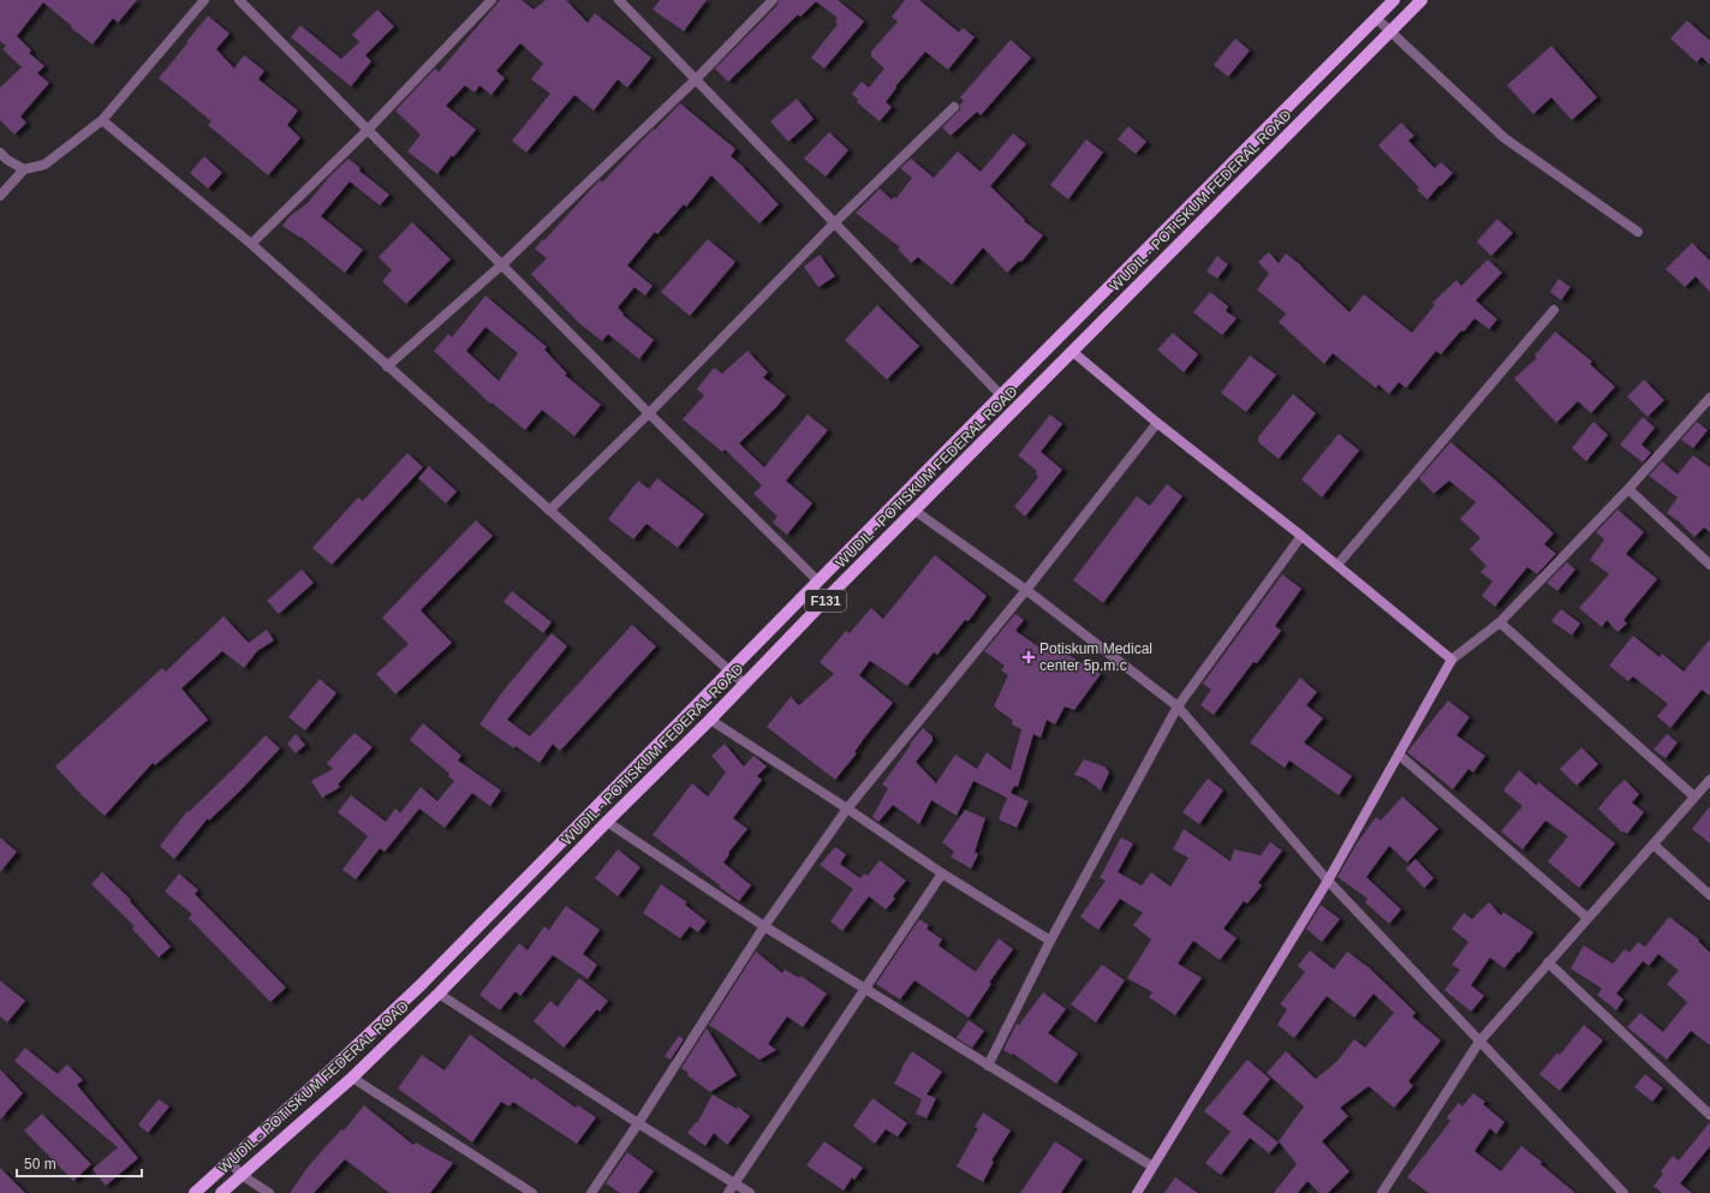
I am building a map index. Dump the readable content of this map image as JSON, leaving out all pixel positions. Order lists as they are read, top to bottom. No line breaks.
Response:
{"streets":{"main road":["WUDIL - POTISKUM FEDERAL ROAD","F131"]},"places":{"health":["Potiskum Medical center 5p.m.c"]},"scale_bar":"50 m"}
